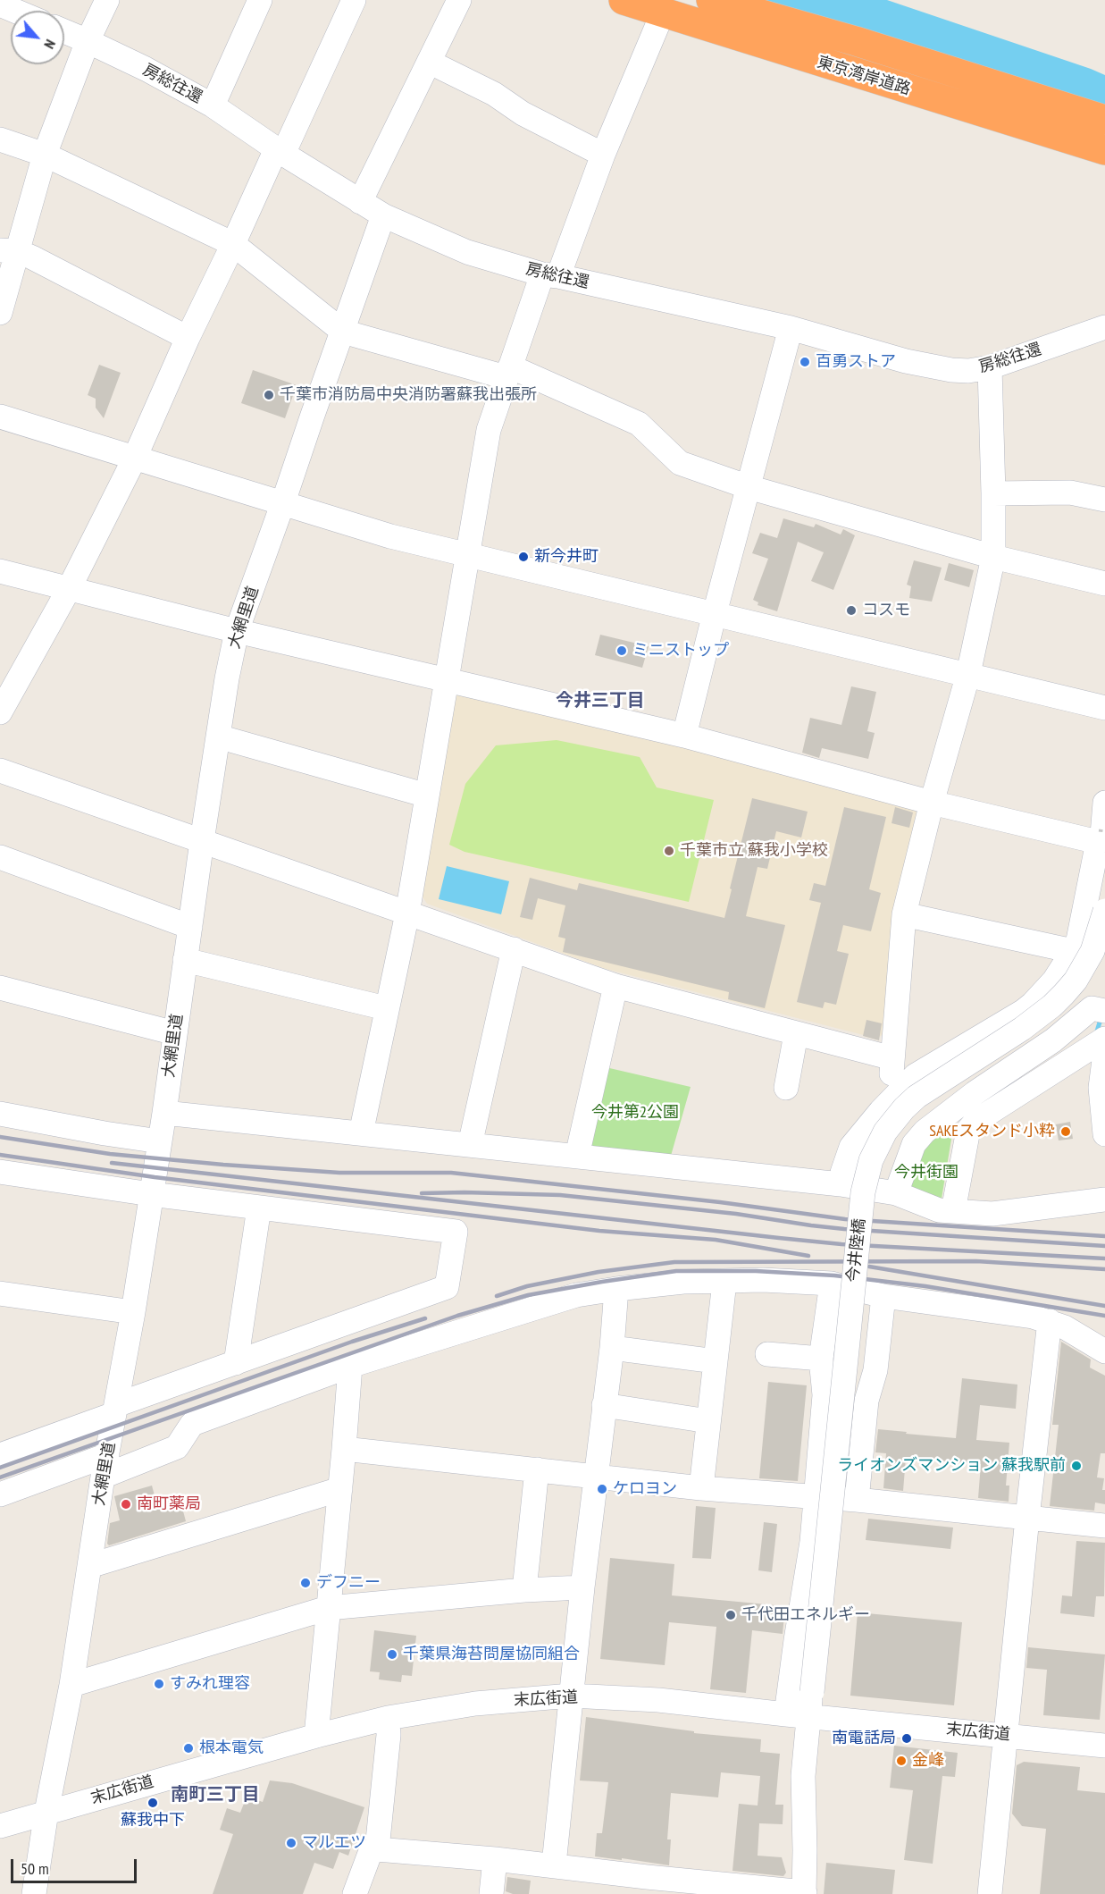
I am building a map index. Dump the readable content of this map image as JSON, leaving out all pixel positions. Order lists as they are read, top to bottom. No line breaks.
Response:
{"streets":{"highway":["東京湾岸道路"],"street":["房総往還","大網里道","今井陸橋","末広街道"]},"crossings":[["房総往還","大網里道"],["大網里道","末広街道"],["今井陸橋","末広街道"]],"districts":["今井三丁目","南町三丁目"],"parks":["今井第2公園","今井街園"],"places":["百勇ストア","千葉市消防局中央消防署蘇我出張所","新今井町","コスモ","ミニストップ","千葉市立 蘇我小学校","SAKEスタンド小粋","ライオンズマンション 蘇我駅前","ケロヨン","南町薬局","デフニー","千代田エネルギー","千葉県海苔問屋協同組合","すみれ理容","南電話局","根本電気","金峰","蘇我中下","マルエツ"],"scale_bar":"50 m","north":"bottom right"}
